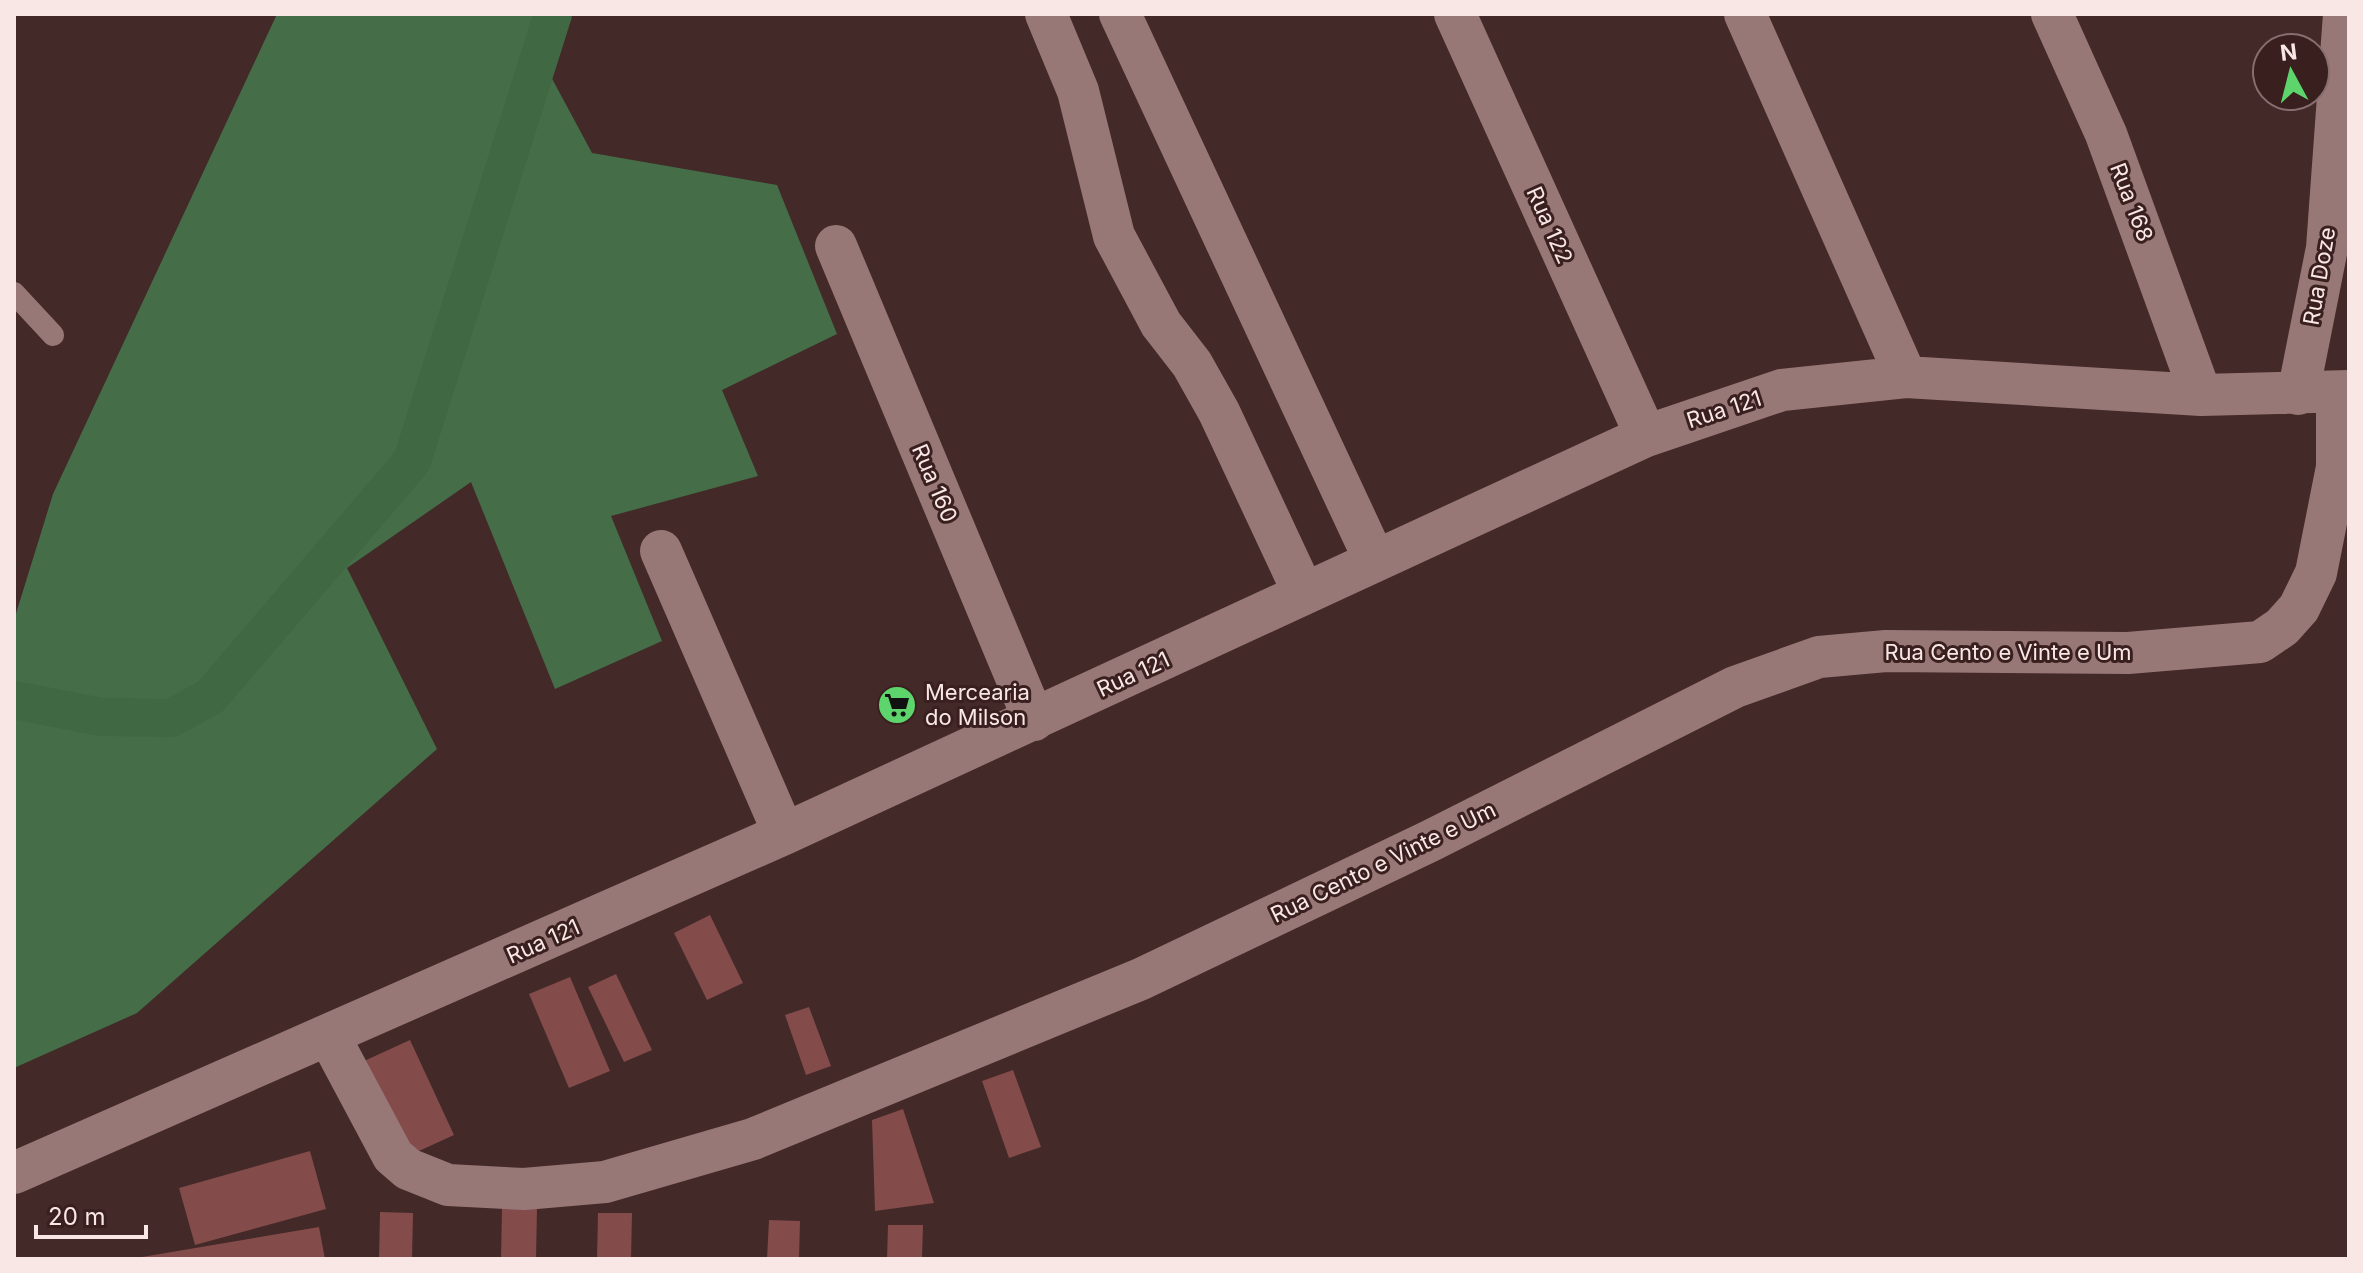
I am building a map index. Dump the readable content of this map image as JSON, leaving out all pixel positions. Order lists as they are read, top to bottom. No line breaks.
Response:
{"streets":{"street":["Rua 168","Rua 122","Rua Doze","Rua 121","Rua 160","Rua Cento e Vinte e Um"]},"crossings":[["Rua 168","Rua 121"],["Rua 122","Rua 121"],["Rua Doze","Rua 121"],["Rua Doze","Rua Cento e Vinte e Um"],["Rua 121","Rua 160"],["Rua 121","Rua Cento e Vinte e Um"]],"places":{"supermarket":["Mercearia do Milson"]},"scale_bar":"20 m","north":"top"}
